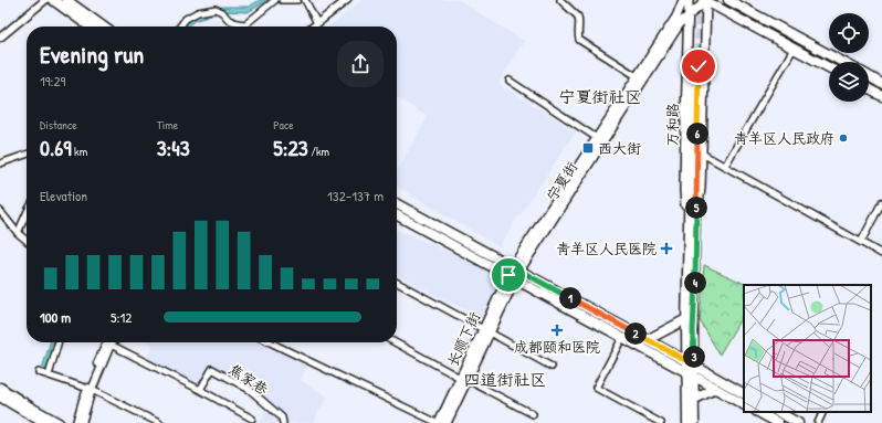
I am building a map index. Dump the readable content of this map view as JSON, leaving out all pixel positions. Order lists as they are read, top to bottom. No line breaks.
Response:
{"streets":{"main road":["万和路","宁夏街","长顺下街"],"street":["焦家巷"]},"crossings":[["万和路","宁夏街"],["宁夏街","长顺下街"]],"districts":["宁夏街社区","四道街社区"],"places":{"other":["青羊区人民政府"],"transit":["西大街"],"health":["青羊区人民医院","成都颐和医院"]},"page":{"heading":["Evening run","19:29"],"stats":[["Distance","0.69 km"],["Time","3:43"],["Pace","5:23 /km"]],"pins":["6","5","4","1","2","3"],"chart":["Elevation","132–137 m"],"list":[{"name":"100 m","note":"5:12"}]}}
